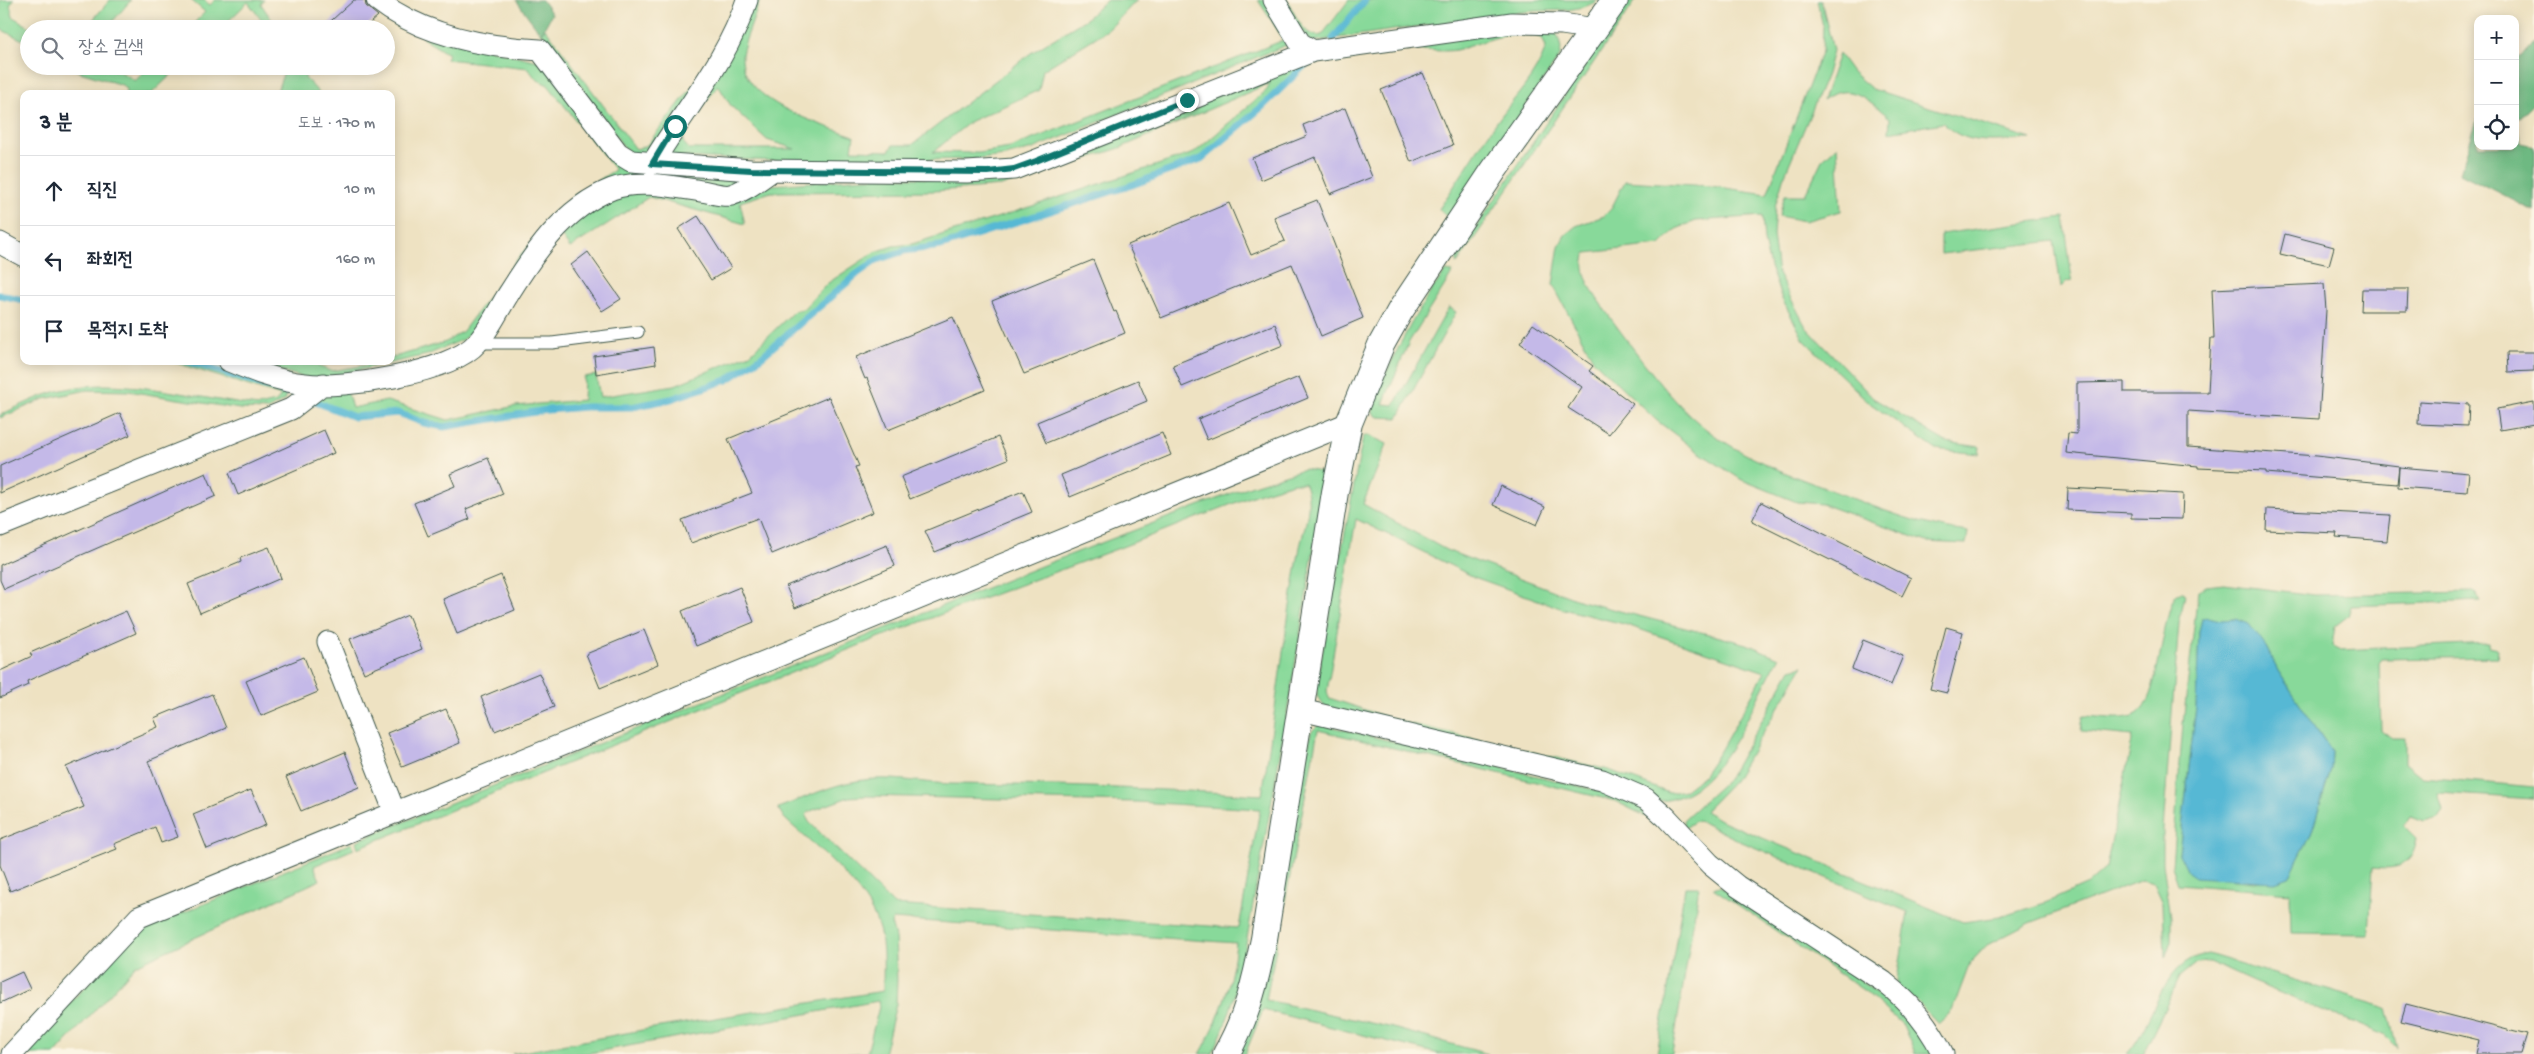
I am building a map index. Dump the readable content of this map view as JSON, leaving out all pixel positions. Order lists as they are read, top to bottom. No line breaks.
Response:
{"page":{"map_buttons":["+","−"],"search":"장소 검색","heading":["3 분","도보 · 170 m"],"list":[["직진","10 m"],["좌회전","160 m"],"목적지 도착"]}}
